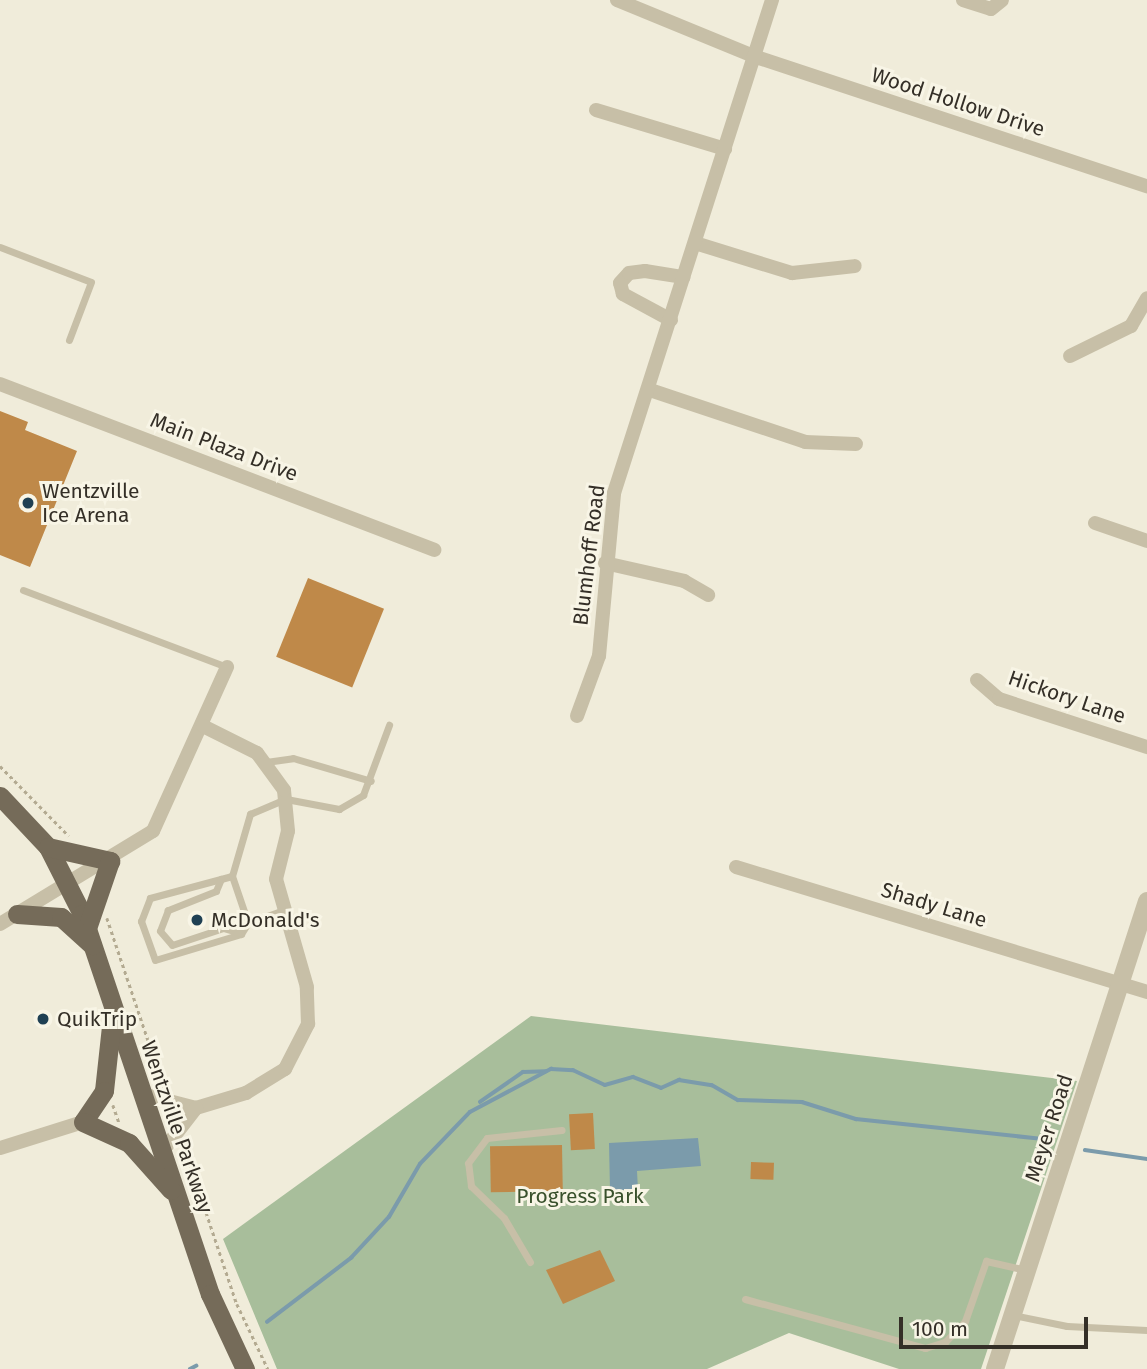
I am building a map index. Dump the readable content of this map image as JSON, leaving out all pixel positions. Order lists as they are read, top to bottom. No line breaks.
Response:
{"streets":{"main road":["Wentzville Parkway"],"street":["Wood Hollow Drive","Main Plaza Drive","Blumhoff Road","Hickory Lane","Shady Lane","Meyer Road"]},"crossings":[["Wood Hollow Drive","Blumhoff Road"],["Shady Lane","Meyer Road"]],"parks":["Progress Park"],"places":["Wentzville Ice Arena","McDonald's","QuikTrip"],"scale_bar":"100 m"}
